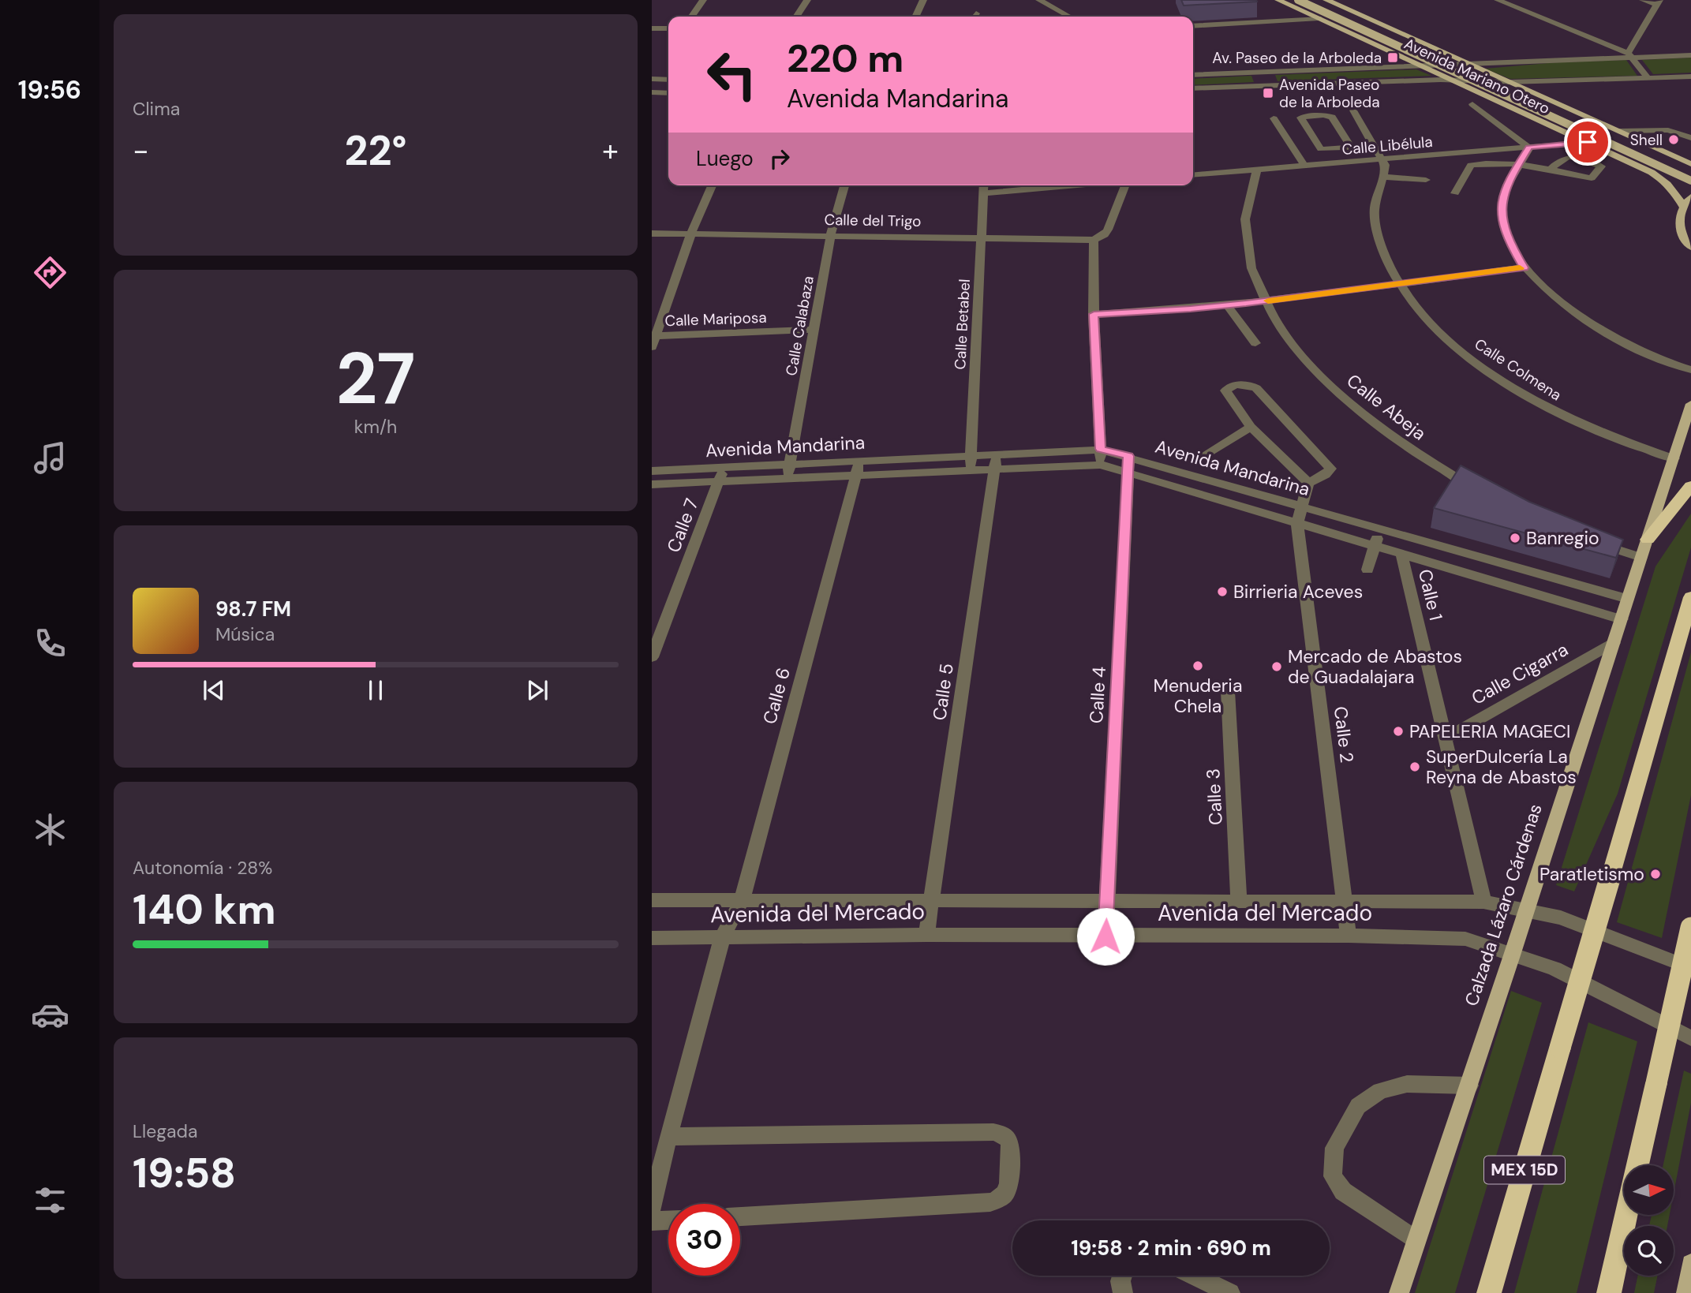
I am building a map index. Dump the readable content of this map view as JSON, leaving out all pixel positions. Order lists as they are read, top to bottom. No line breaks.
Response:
{"streets":{"highway":["MEX 15D"],"main road":["Avenida Mariano Otero","Calzada Lázaro Cárdenas"],"street":["Calle Libélula","Calle del Trigo","Calle Mariposa","Calle Betabel","Calle Calabaza","Calle Colmena","Calle Abeja","Avenida Mandarina","Calle 7","Calle 1","Calle Cigarra","Calle 5","Calle 4","Calle 6","Calle 2","Calle 3","Avenida del Mercado"]},"crossings":[["Avenida Mariano Otero","Calle Libélula"],["Calle Libélula","Calle Colmena"],["Calle Libélula","Calle Abeja"],["Calle del Trigo","Calle Betabel"],["Calle del Trigo","Calle Calabaza"],["Calle Mariposa","Calle Calabaza"],["Calle Betabel","Avenida Mandarina"],["Calle Calabaza","Avenida Mandarina"],["Calle Colmena","Calzada Lázaro Cárdenas"],["Avenida Mandarina","Calle 7"],["Avenida Mandarina","Calle 1"],["Avenida Mandarina","Calle 5"],["Avenida Mandarina","Calle 4"],["Avenida Mandarina","Calle 6"],["Avenida Mandarina","Calle 2"],["Avenida Mandarina","Calzada Lázaro Cárdenas"],["Calle 1","Calle Cigarra"],["Calle 1","Avenida del Mercado"],["Calle Cigarra","Calzada Lázaro Cárdenas"],["Calle 5","Avenida del Mercado"],["Calle 4","Avenida del Mercado"],["Calle 6","Avenida del Mercado"],["Calle 2","Avenida del Mercado"],["Calle 3","Avenida del Mercado"],["Calzada Lázaro Cárdenas","Avenida del Mercado"]],"places":{"transit":["Av. Paseo de la Arboleda","Avenida Paseo de la Arboleda"],"other":["Shell","Banregio","Birrieria Aceves","Menuderia Chela","Mercado de Abastos de Guadalajara","PAPELERIA MAGECI","SuperDulcería La Reyna de Abastos","Paratletismo"]},"north":"right","page":{"tabs":"19:56","tile":["Clima",["27","km/h"],["Autonomía · 28%","140 km"],["Llegada","19:58"]],"turn":["220 m","Avenida Mandarina"],"heat":["−","22°","+"],"then":"Luego","song":["98.7 FM","Música"],"limit":"30","trip":"19:58 · 2 min · 690 m"}}
